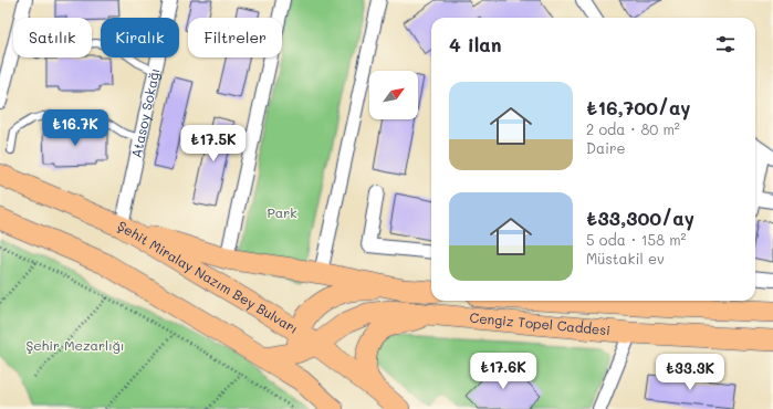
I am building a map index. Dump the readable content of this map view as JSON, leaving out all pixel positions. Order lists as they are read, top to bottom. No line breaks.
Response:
{"streets":{"main road":["Şehit Miralay Nazım Bey Bulvarı","Cengiz Topel Caddesi"],"street":["Atasoy Sokağı"]},"crossings":[["Atasoy Sokağı","Şehit Miralay Nazım Bey Bulvarı"],["Şehit Miralay Nazım Bey Bulvarı","Cengiz Topel Caddesi"]],"parks":["Park","Şehir Mezarlığı"],"north":"top right","page":{"chip":["Satılık","Kiralık","Filtreler"],"heading":"4 ilan","list":[{"name":"₺16,700/ay","note":"2 oda · 80 m² · Daire"},{"name":"₺33,300/ay","note":"5 oda · 158 m² · Müstakil ev"}],"price":["₺16.7K","₺17.5K","₺17.6K","₺33.3K"]}}
